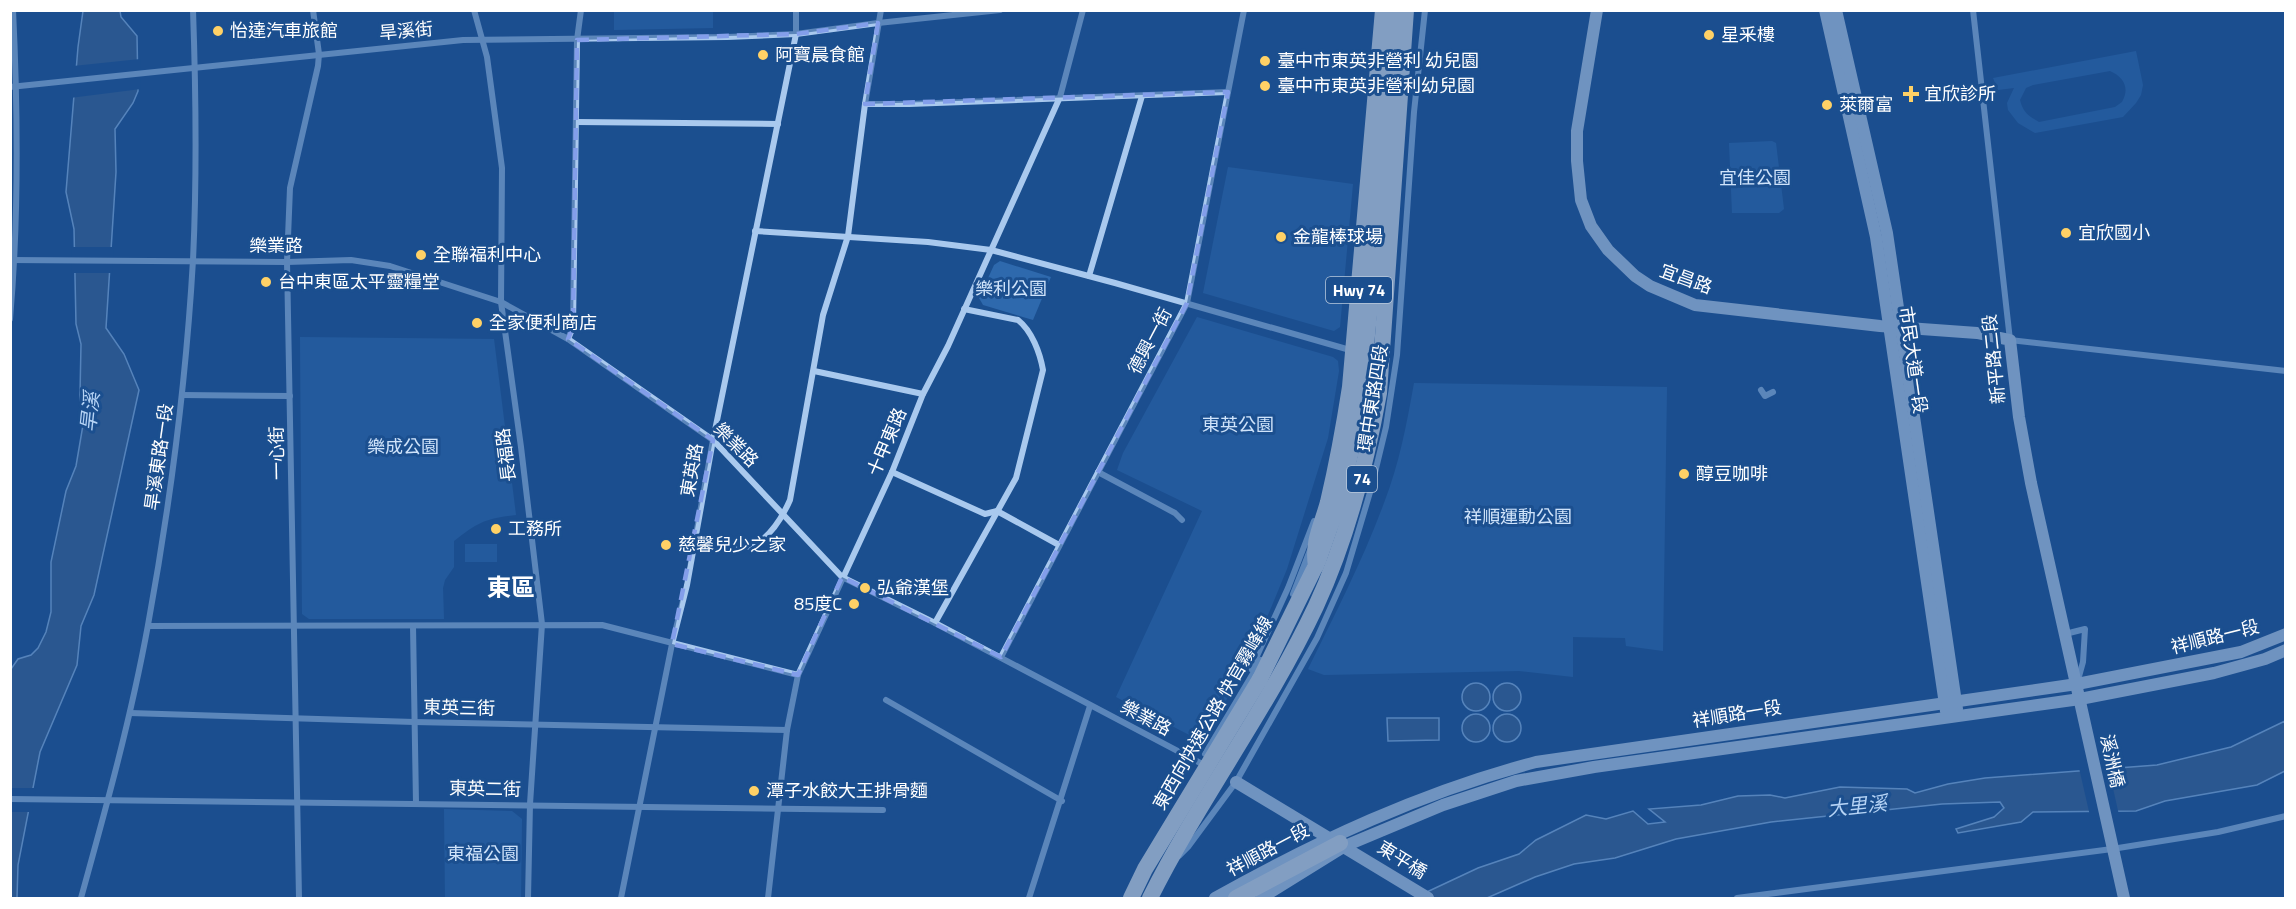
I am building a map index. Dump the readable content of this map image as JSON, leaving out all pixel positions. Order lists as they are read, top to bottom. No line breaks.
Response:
{"streets":{"highway":["Hwy 74","74","東西向快速公路 快官霧峰線"],"street":["旱溪街","樂業路","宜昌路","德興一街","新平路二段","市民大道一段","環中東路四段","十甲東路","一心街","長福路","旱溪東路一段","東英路","祥順路一段","東英三街","溪洲橋","東英二街","東平橋"]},"crossings":[["旱溪街","一心街"],["旱溪街","長福路"],["旱溪街","旱溪東路一段"],["旱溪街","東英路"],["樂業路","德興一街"],["樂業路","環中東路四段"],["樂業路","十甲東路"],["樂業路","一心街"],["樂業路","長福路"],["樂業路","旱溪東路一段"],["樂業路","東英路"],["樂業路","東平橋"],["宜昌路","新平路二段"],["宜昌路","市民大道一段"],["Hwy 74","環中東路四段"],["Hwy 74","東西向快速公路 快官霧峰線"],["新平路二段","祥順路一段"],["新平路二段","溪洲橋"],["市民大道一段","祥順路一段"],["環中東路四段","東西向快速公路 快官霧峰線"],["環中東路四段","東平橋"],["十甲東路","東英三街"],["十甲東路","東英二街"],["一心街","東英三街"],["一心街","東英二街"],["長福路","東英三街"],["長福路","東英二街"],["旱溪東路一段","東英三街"],["旱溪東路一段","東英二街"],["東英路","東英三街"],["東英路","東英二街"],["祥順路一段","溪洲橋"],["祥順路一段","東平橋"]],"districts":["東區"],"water":["旱溪","大里溪"],"parks":["宜佳公園","樂利公園","東英公園","樂成公園","祥順運動公園","東福公園"],"places":{"other":["怡達汽車旅館","星釆樓","阿寶晨食館","臺中市東英非營利 幼兒園","臺中市東英非營利幼兒園","萊爾富","宜欣國小","金龍棒球場","全聯福利中心","台中東區太平靈糧堂","全家便利商店","醇豆咖啡","工務所","慈馨兒少之家","弘爺漢堡","85度C","潭子水餃大王排骨麵"],"health":["宜欣診所"]}}
